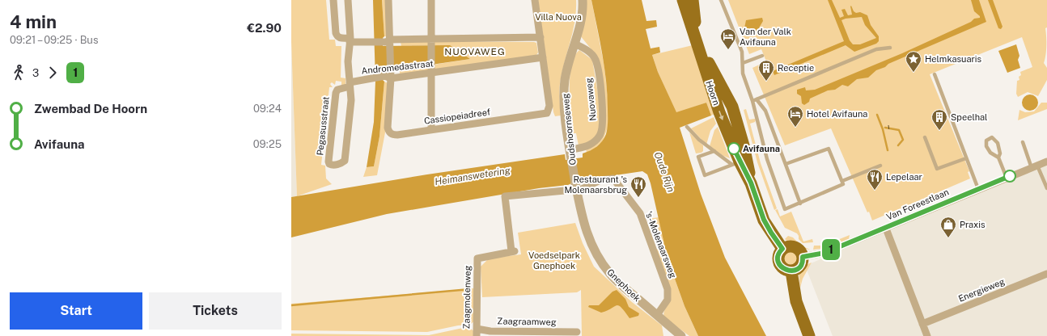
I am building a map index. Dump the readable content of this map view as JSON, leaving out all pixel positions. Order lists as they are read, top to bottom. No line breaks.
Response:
{"streets":{"main road":["Hoorn"],"street":["Andromedastraat","Nuovaweg","Cassiopeiadreef","Pegasusstraat","Oudshoornseweg","Van Foreestlaan","'s-Molenaarsweg","Gnephoek","Energieweg","Zaagmolenweg","Zaagraamweg"]},"crossings":[["Andromedastraat","Cassiopeiadreef"],["Andromedastraat","Pegasusstraat"],["Hoorn","Van Foreestlaan"],["Nuovaweg","Oudshoornseweg"],["Oudshoornseweg","Gnephoek"],["'s-Molenaarsweg","Gnephoek"],["'s-Molenaarsweg","Zaagmolenweg"],["Zaagmolenweg","Zaagraamweg"]],"districts":["NUOVAWEG"],"water":["Oude Rijn","Heimanswetering"],"parks":["Villa Nuova","Voedselpark Gnephoek"],"places":{"hotel":["Van der Valk Avifauna","Hotel Avifauna"],"place":["Helmkasuaris"],"building":["Receptie","Speelhal"],"other":["Avifauna"],"restaurant":["Lepelaar","Restaurant 's Molenaarsbrug"],"shop":["Praxis"]},"lines":["bus line 1"],"page":{"heading":["4 min","09:21 – 09:25 · Bus","€2.90"],"on_map":"1","legs":["3","1"],"list":[{"name":"Zwembad De Hoorn","value":"09:24"},{"name":"Avifauna","value":"09:25"}],"buttons":["Start","Tickets"]}}
